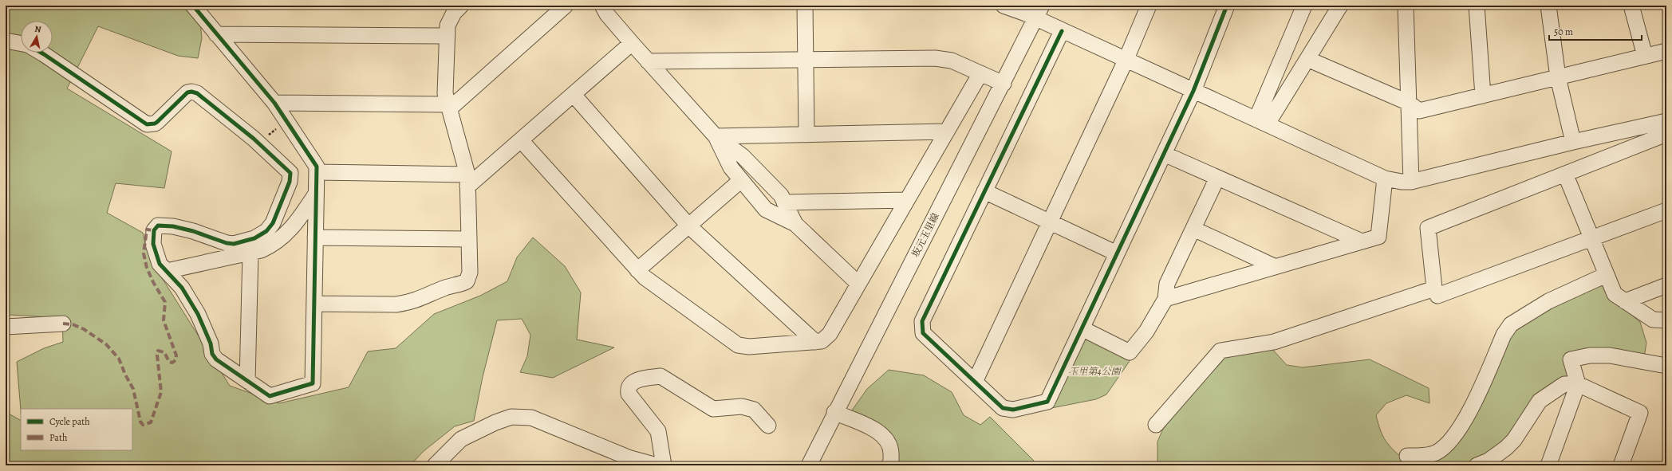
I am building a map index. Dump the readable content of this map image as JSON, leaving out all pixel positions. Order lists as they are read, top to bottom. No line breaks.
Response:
{"streets":{"street":["坂元玉里線"]},"parks":["玉里第4公園"],"legend":["Cycle path","Path"],"scale_bar":"50 m","north":"top"}
